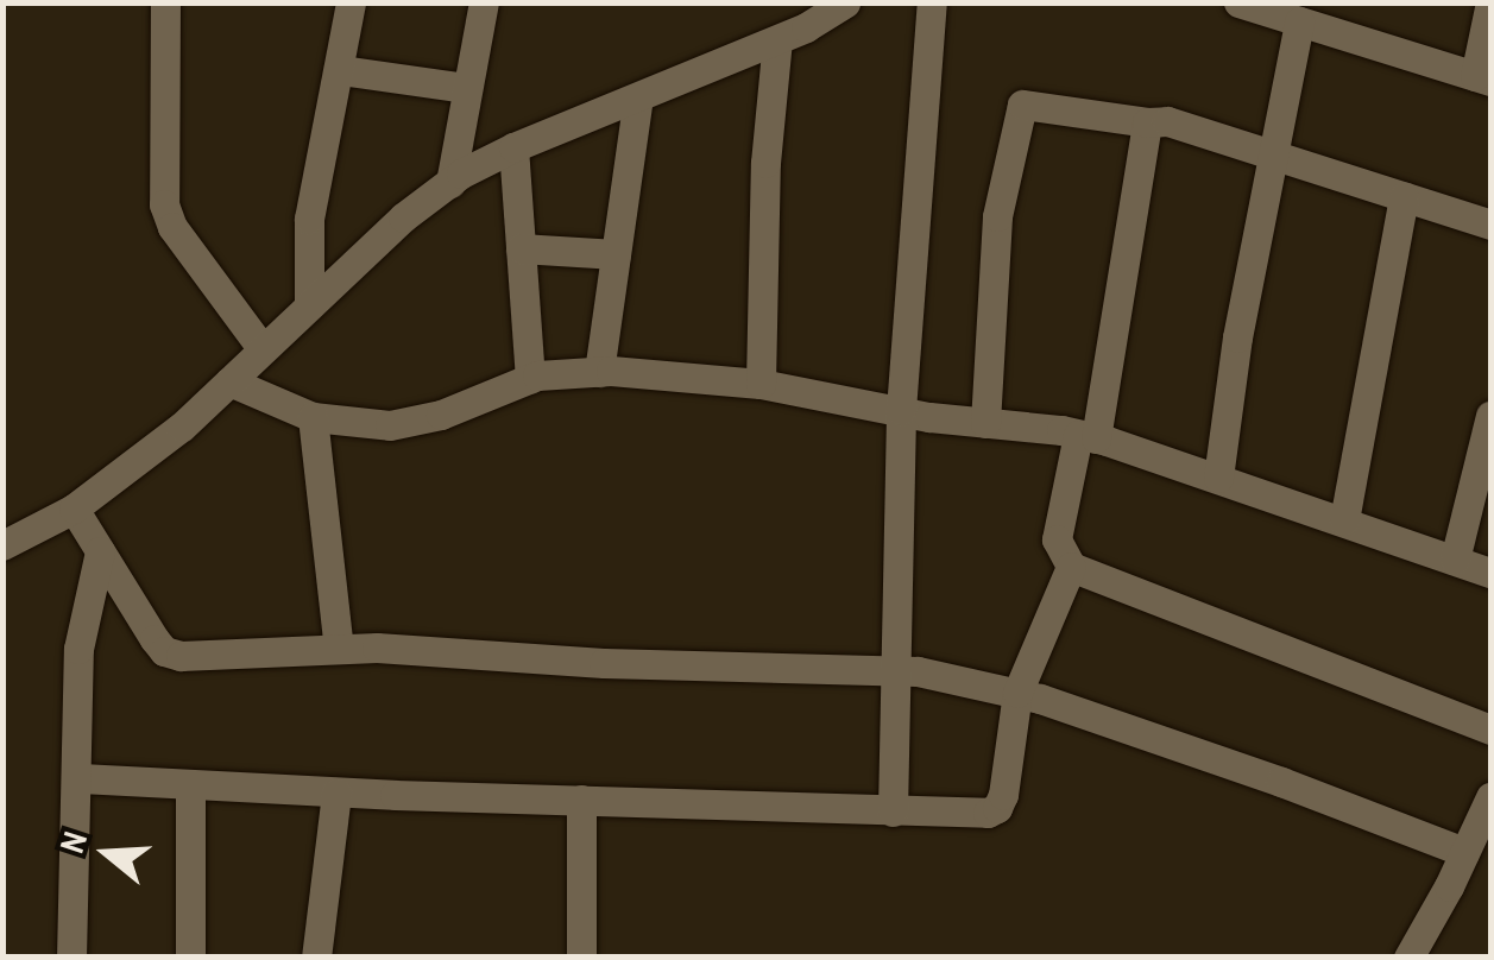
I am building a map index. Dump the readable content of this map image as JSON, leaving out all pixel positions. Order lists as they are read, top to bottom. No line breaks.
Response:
{"north":"left"}
